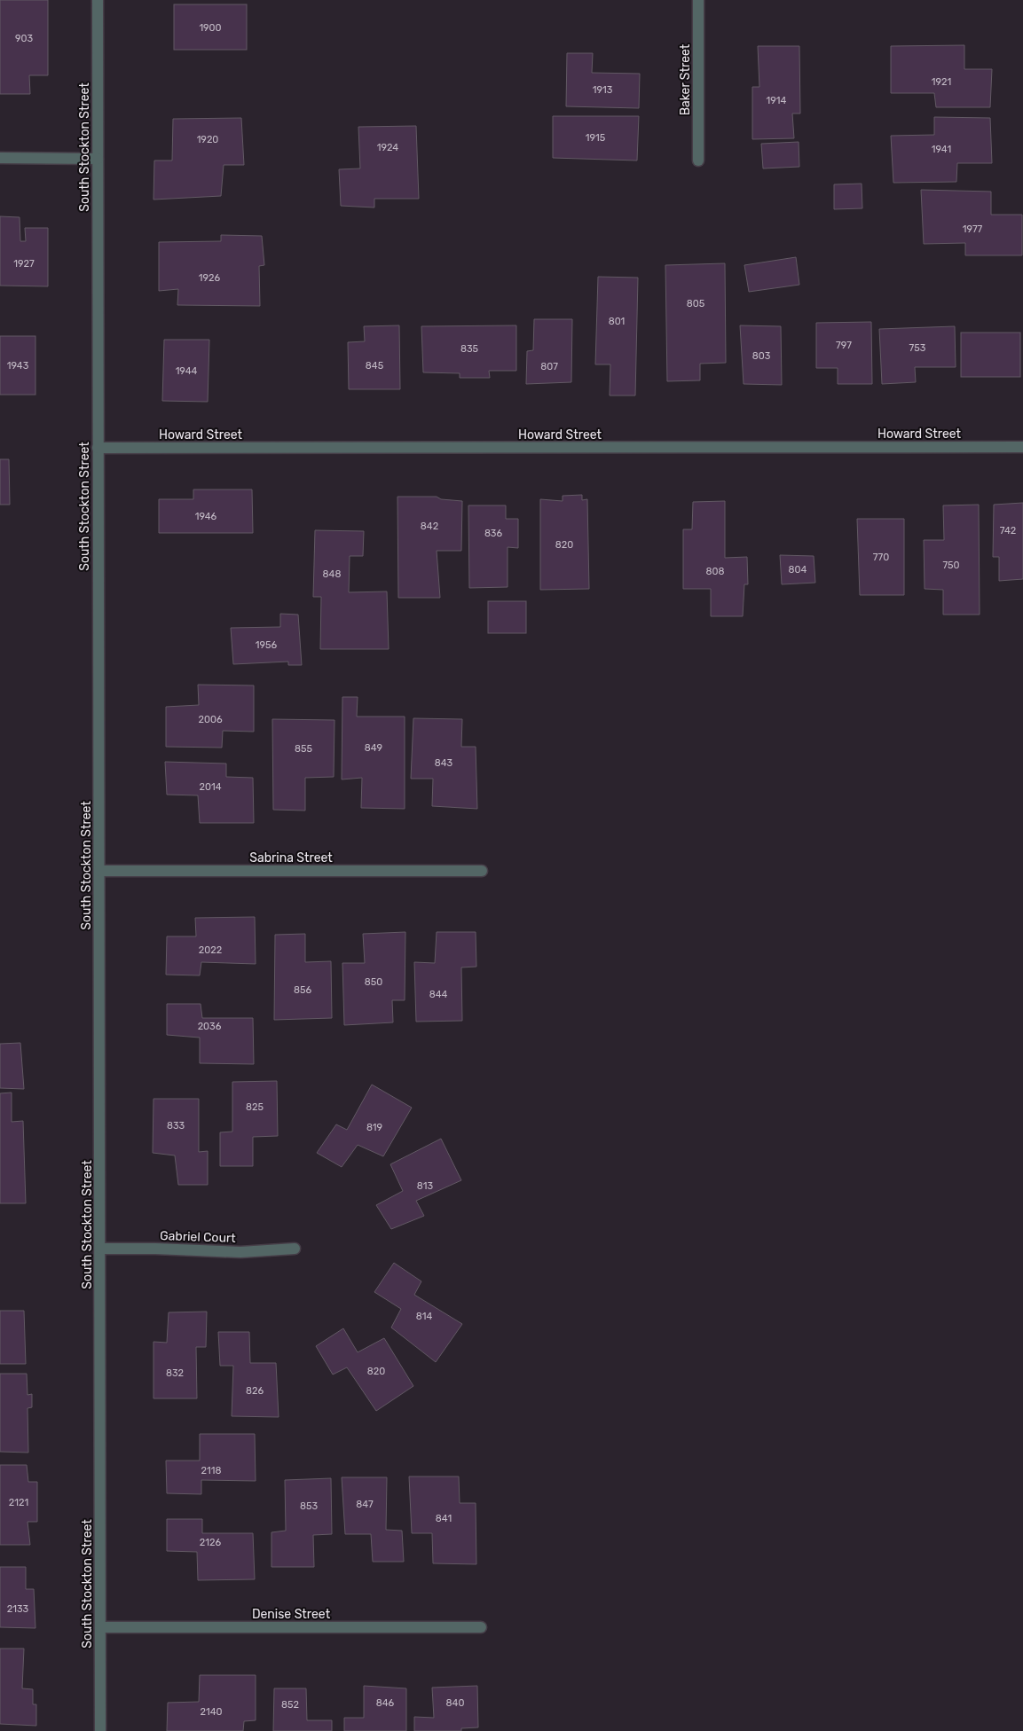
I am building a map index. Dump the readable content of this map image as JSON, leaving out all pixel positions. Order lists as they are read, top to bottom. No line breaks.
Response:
{"streets":{"street":["Baker Street","South Stockton Street","Howard Street","Sabrina Street","Gabriel Court","Denise Street"]},"crossings":[["South Stockton Street","Howard Street"],["South Stockton Street","Sabrina Street"],["South Stockton Street","Gabriel Court"],["South Stockton Street","Denise Street"]],"house_numbers":["1900","903","1921","1913","1914","1915","1920","1924","1941","1977","1927","1926","805","801","797","753","835","803","1943","845","807","1944","1946","842","742","836","820","770","750","804","808","848","1956","2006","849","855","843","2014","2022","850","856","844","2036","825","833","819","813","814","820","832","826","2118","2121","847","853","841","2126","2133","846","840","852","2140"]}
